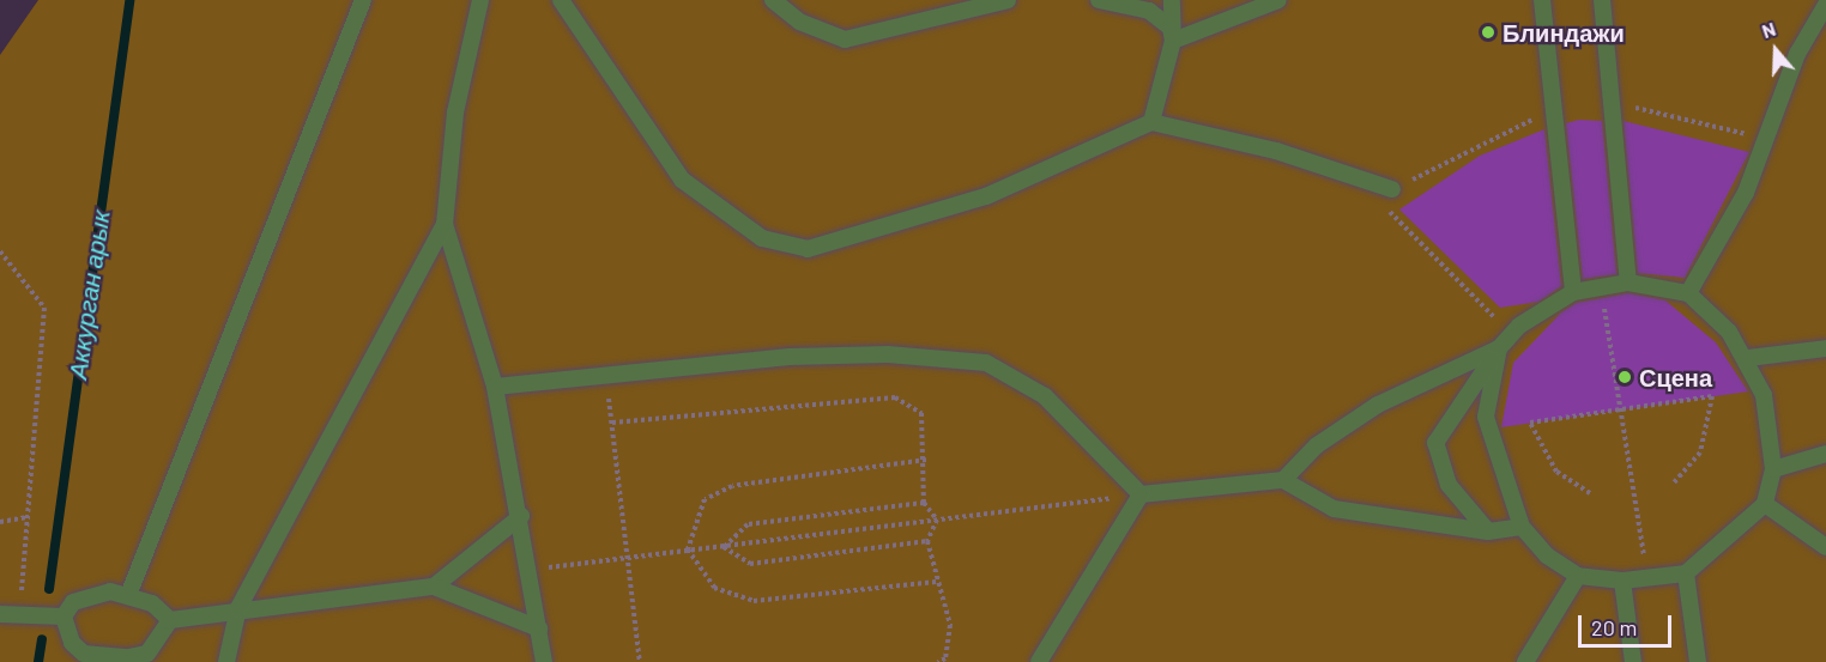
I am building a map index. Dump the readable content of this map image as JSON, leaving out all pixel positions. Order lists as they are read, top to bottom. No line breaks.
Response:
{"water":["Аккурган арык"],"places":["Блиндажи","Сцена"],"scale_bar":"20 m","north":"top"}
